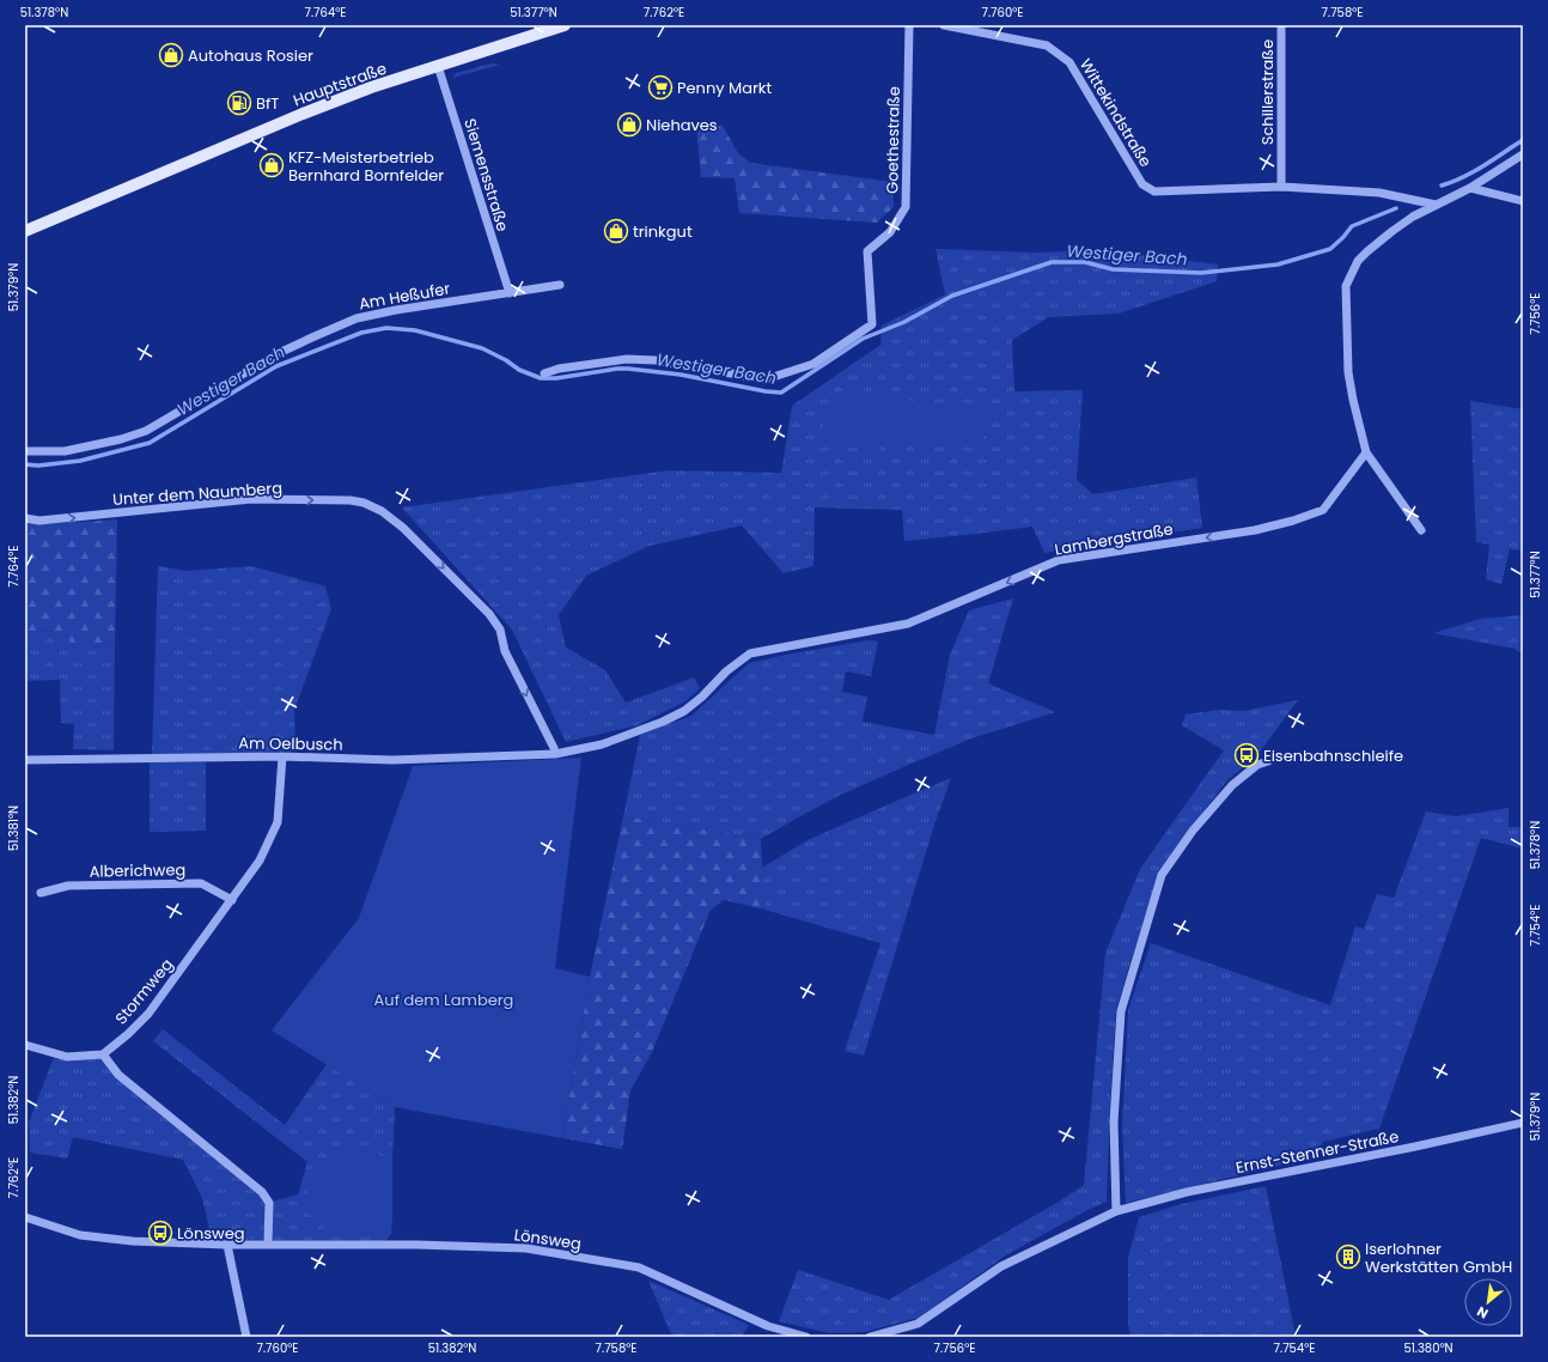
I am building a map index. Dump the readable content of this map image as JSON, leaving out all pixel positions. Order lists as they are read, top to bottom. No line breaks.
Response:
{"streets":{"main road":["Hauptstraße"],"street":["Schillerstraße","Wittekindstraße","Goethestraße","Siemensstraße","Am Heßufer","Unter dem Naumberg","Lambergstraße","Am Oelbusch","Alberichweg","Stormweg","Ernst-Stenner-Straße","Lönsweg"]},"crossings":[["Hauptstraße","Siemensstraße"],["Schillerstraße","Wittekindstraße"],["Siemensstraße","Am Heßufer"],["Unter dem Naumberg","Lambergstraße"],["Unter dem Naumberg","Am Oelbusch"],["Lambergstraße","Am Oelbusch"],["Am Oelbusch","Stormweg"],["Alberichweg","Stormweg"]],"one_way":["Unter dem Naumberg","Lambergstraße"],"water":["Westiger Bach"],"parks":["Auf dem Lamberg"],"places":{"shop":["Autohaus Rosier","Niehaves","KFZ-Meisterbetrieb Bernhard Bornfelder","trinkgut"],"supermarket":["Penny Markt"],"fuel station":["BfT"],"bus stop":["Eisenbahnschleife","Lönsweg"],"building":["Iserlohner Werkstätten GmbH"]},"north":"bottom left","coordinates":["51.378°N","7.764°E","51.377°N","7.762°E","7.760°E","7.758°E","51.379°N","7.756°E","51.381°N","7.754°E","51.382°N","51.380°N"]}
